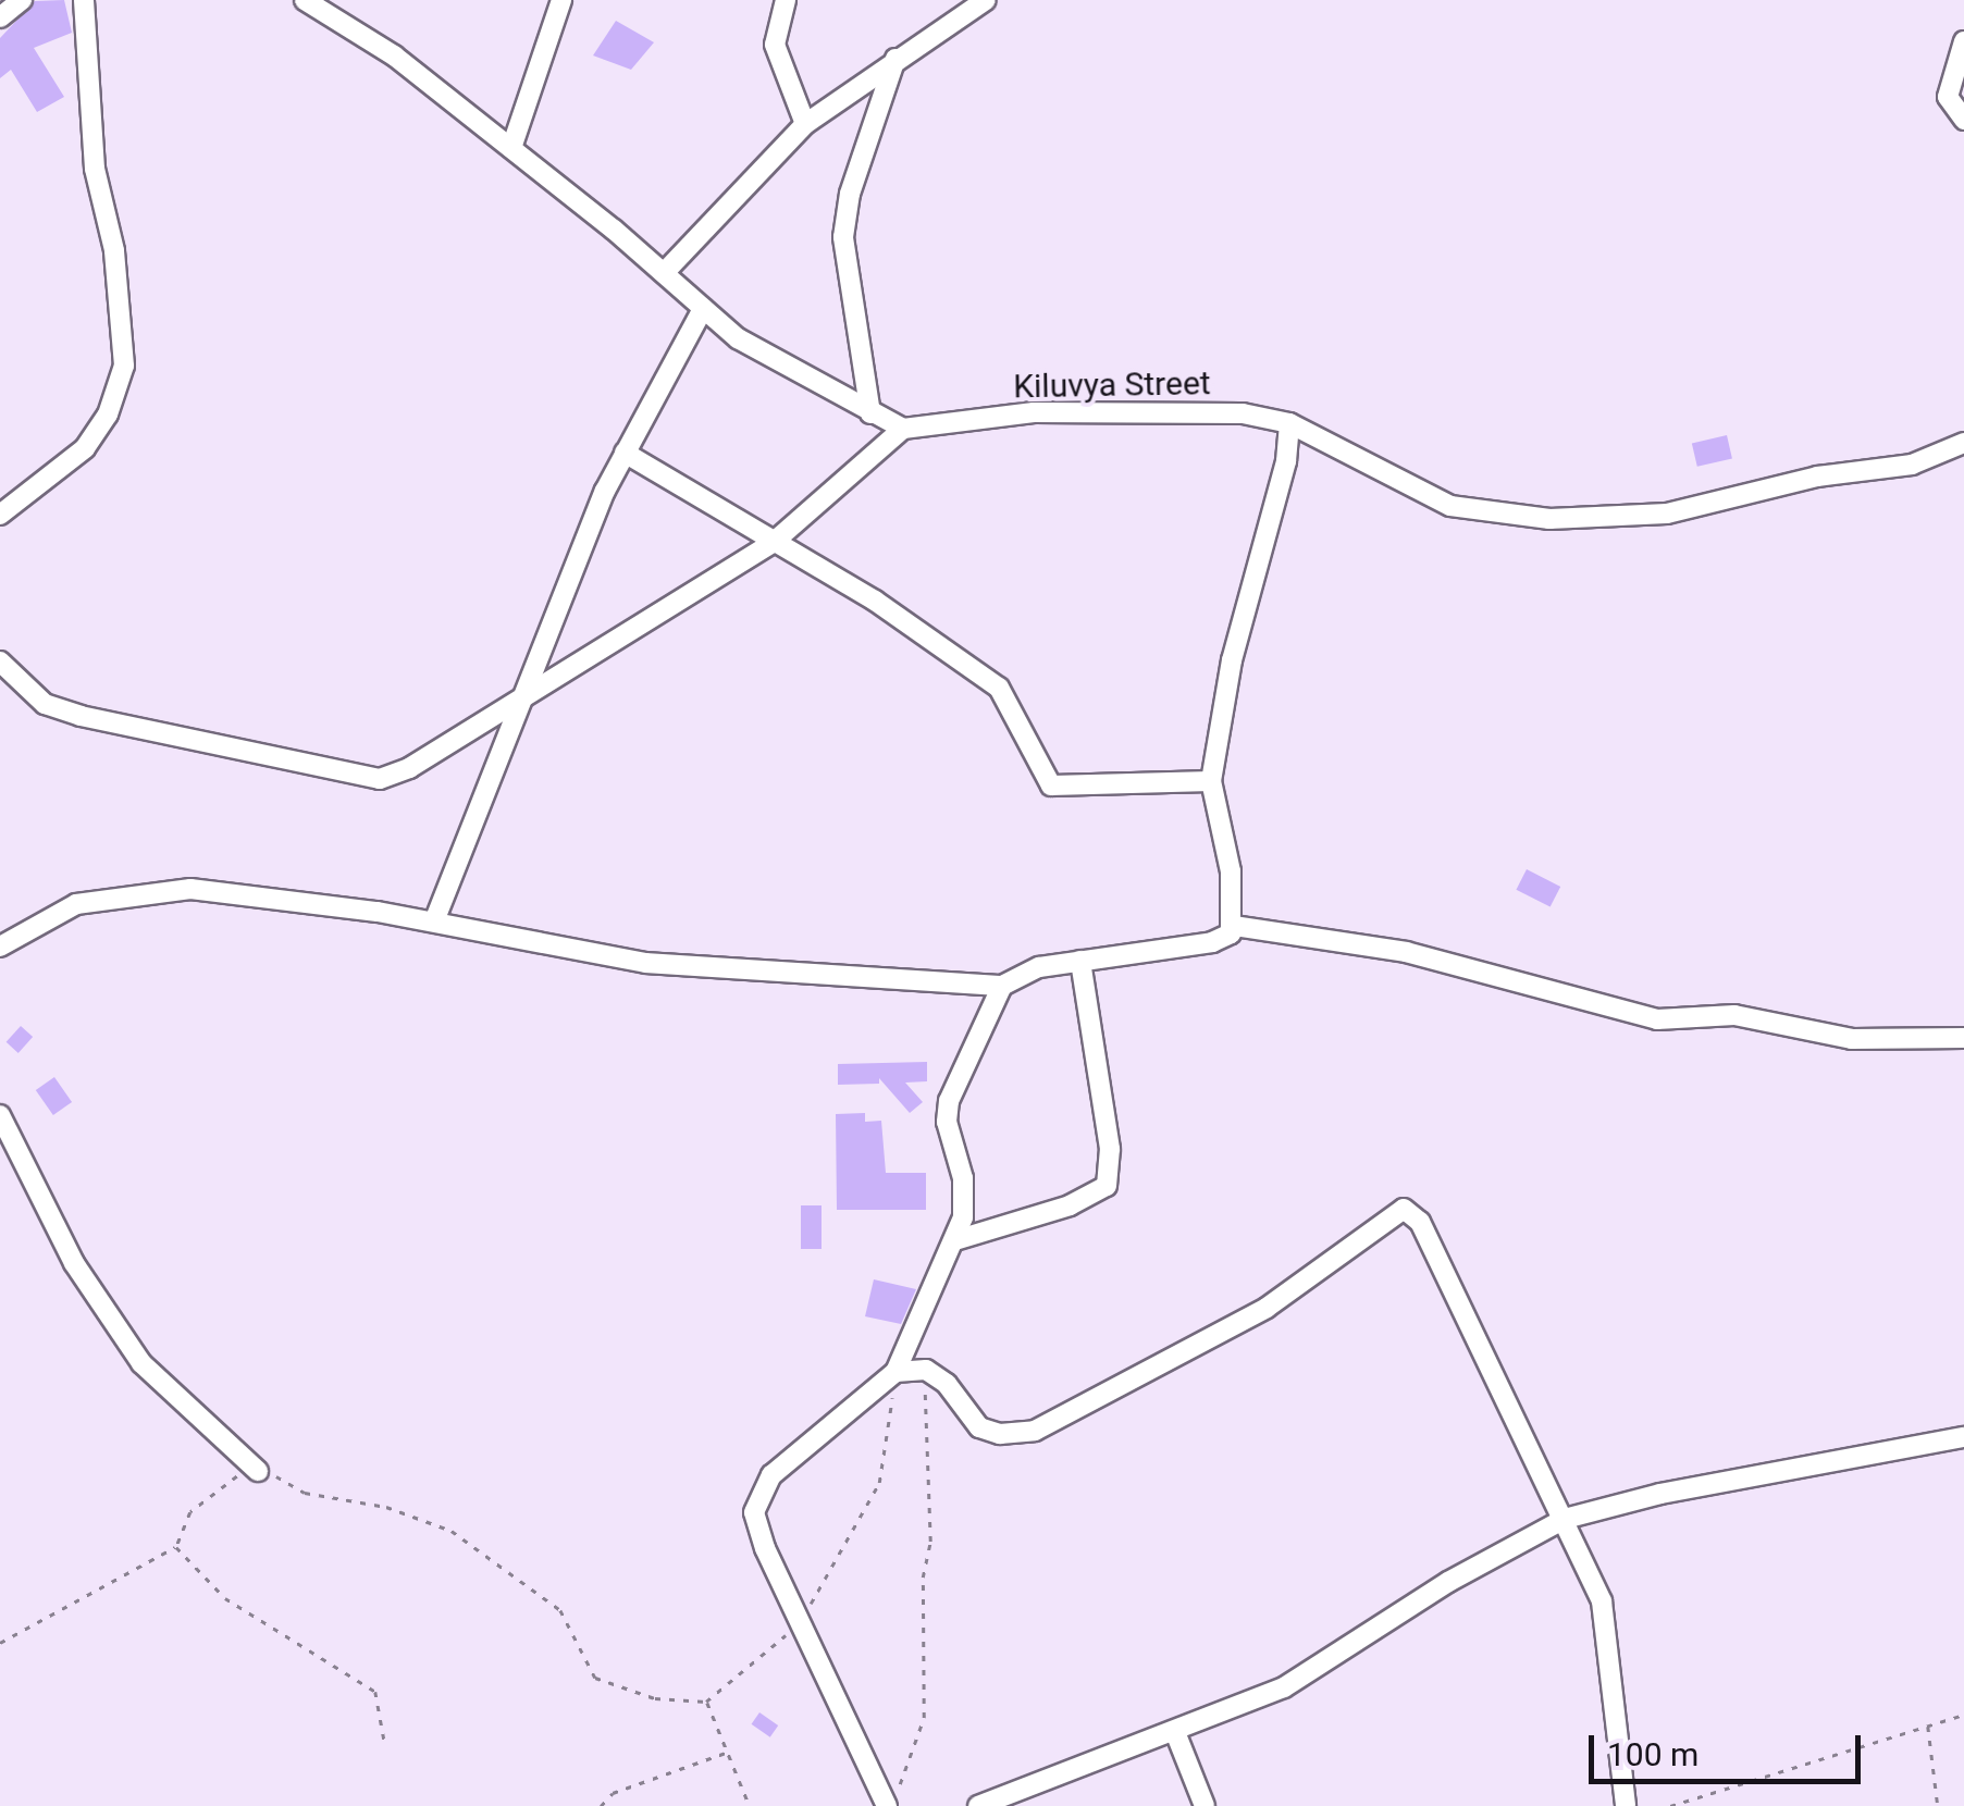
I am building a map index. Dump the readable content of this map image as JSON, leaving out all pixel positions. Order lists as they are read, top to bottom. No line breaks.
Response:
{"streets":{"street":["Kiluvya Street"]},"scale_bar":"100 m"}
